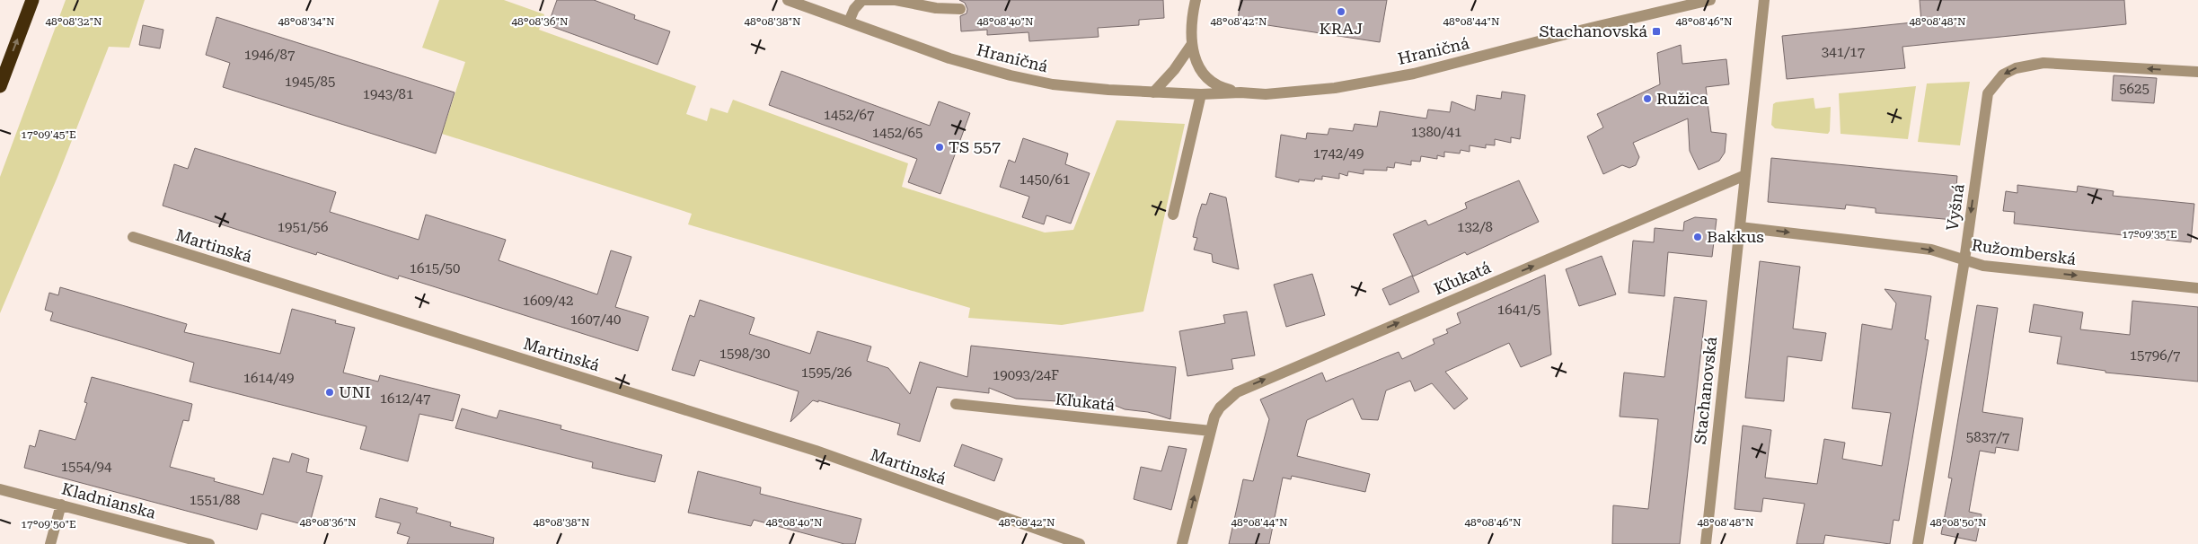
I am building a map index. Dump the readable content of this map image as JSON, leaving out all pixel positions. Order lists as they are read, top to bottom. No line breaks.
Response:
{"streets":{"street":["Hraničná","Vyšná","Martinská","Ružomberská","Kľukatá","Stachanovská","Kladnianska"]},"crossings":[["Vyšná","Ružomberská"],["Ružomberská","Stachanovská"],["Kľukatá","Stachanovská"]],"one_way":["Ružomberská","Kľukatá"],"places":{"other":["KRAJ","Ružica","TS 557","Bakkus","UNI"],"transit":["Stachanovská"]},"house_numbers":["341/17","1946/87","1945/85","5625","1943/81","1452/67","1380/41","1452/65","1742/49","1450/61","1951/56","132/8","1615/50","1609/42","1641/5","1607/40","1598/30","15796/7","1595/26","19093/24F","1614/49","1612/47","5837/7","1554/94","1551/88"],"coordinates":["48°08'36\"N","48°08'32\"N","48°08'34\"N","48°08'38\"N","48°08'40\"N","48°08'42\"N","48°08'44\"N","48°08'46\"N","48°08'48\"N","17°09'45\"E","17°09'35\"E","48°08'50\"N","17°09'50\"E"]}
